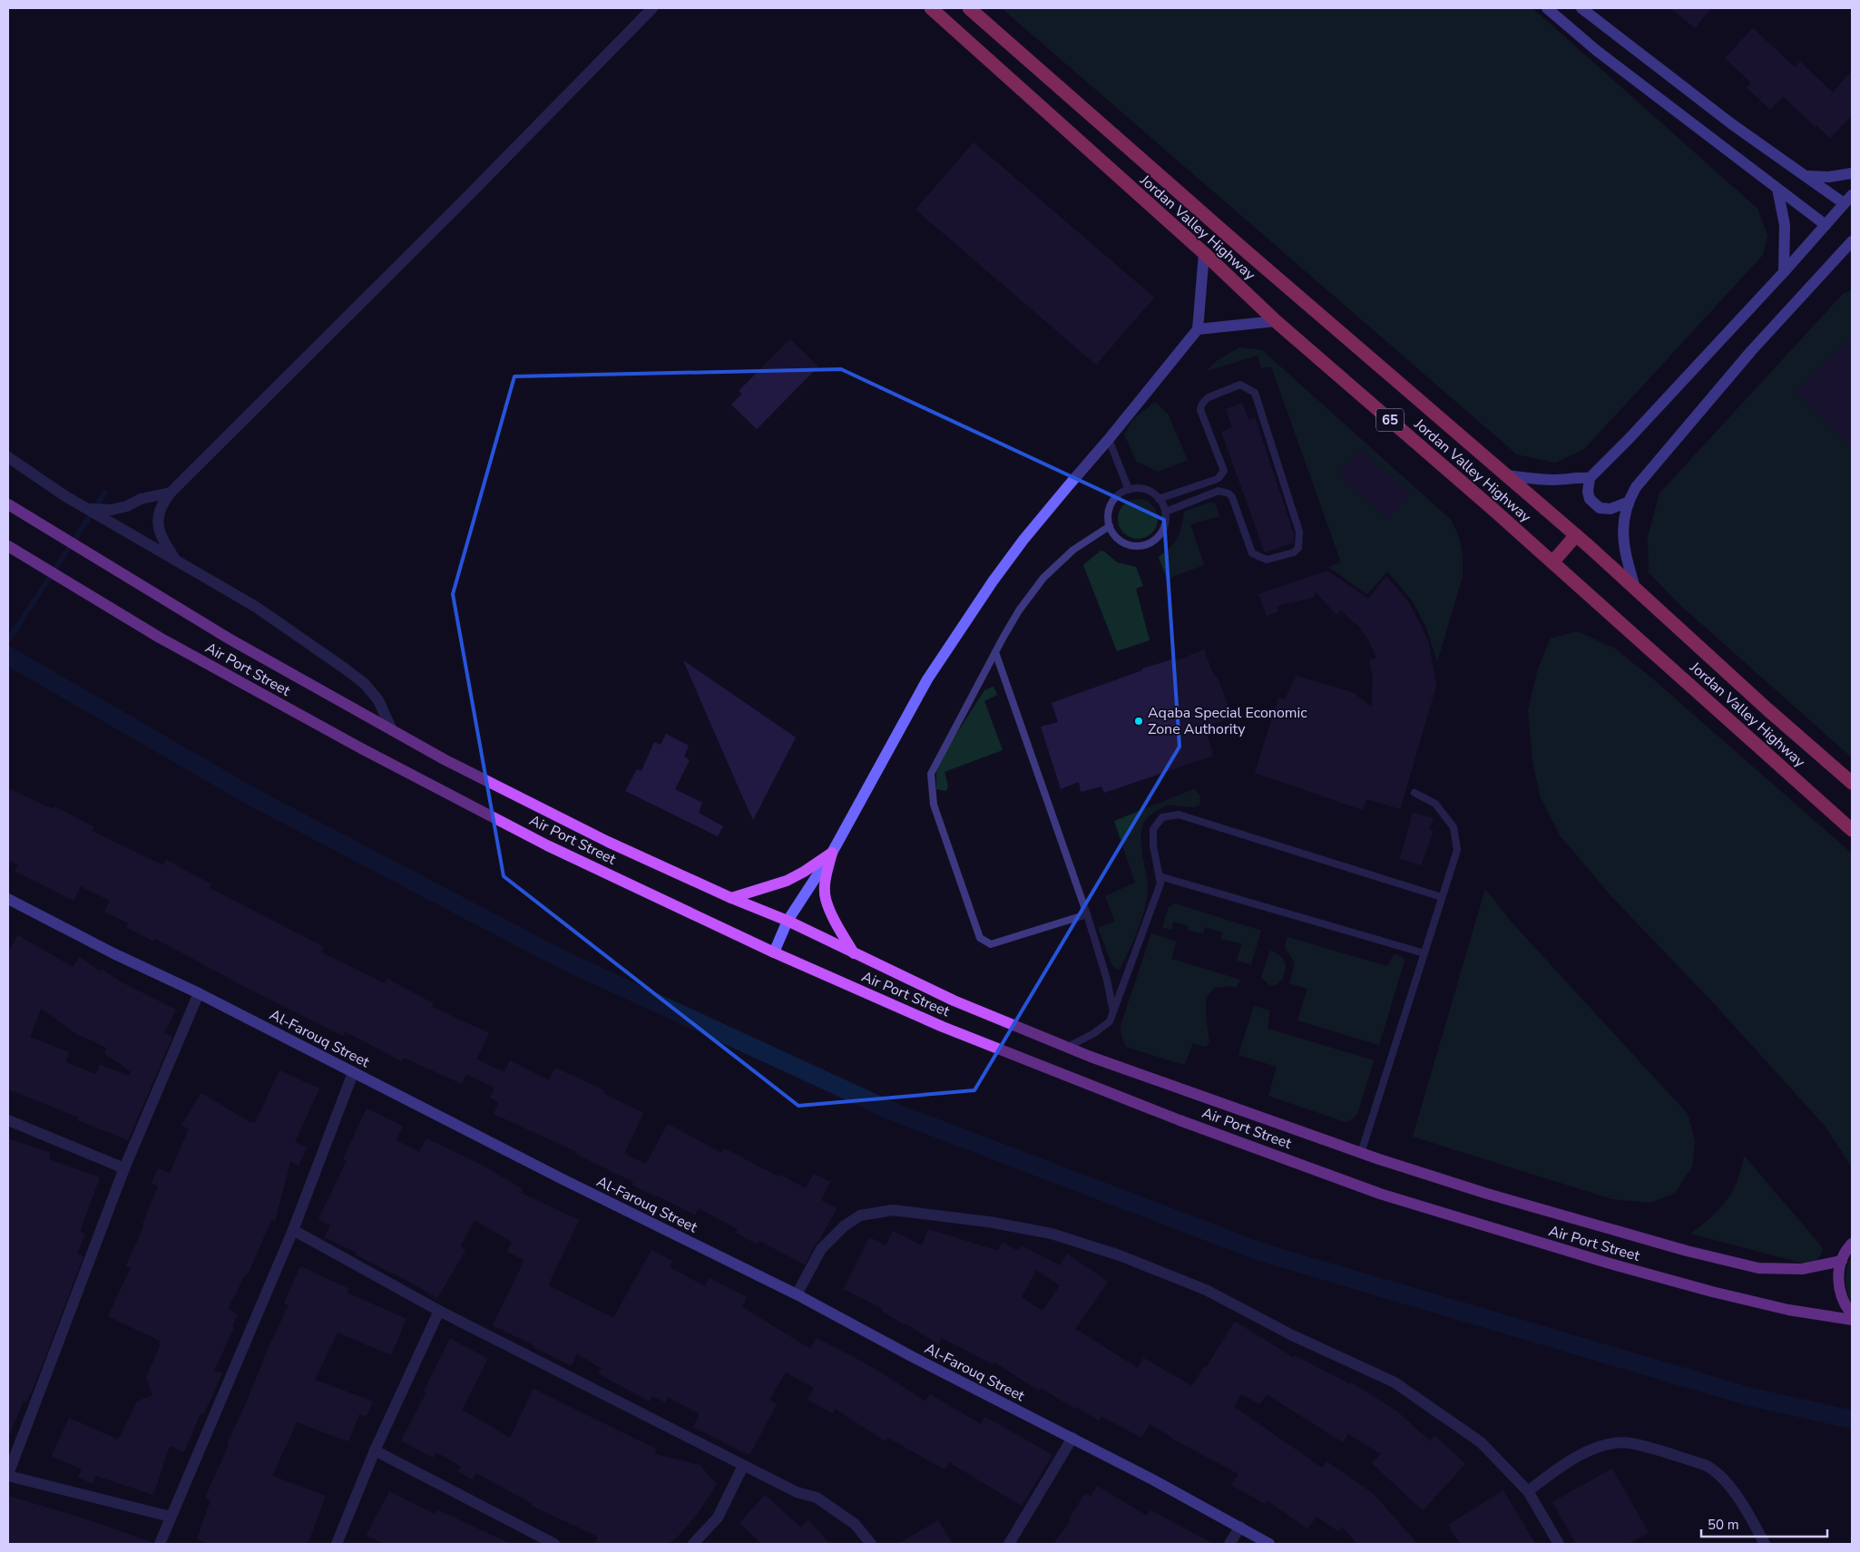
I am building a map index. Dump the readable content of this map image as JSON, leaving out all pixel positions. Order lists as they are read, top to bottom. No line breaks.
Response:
{"streets":{"highway":["Jordan Valley Highway","65"],"main road":["Air Port Street","Al-Farouq Street"]},"places":["Aqaba Special Economic Zone Authority"],"scale_bar":"50 m"}
